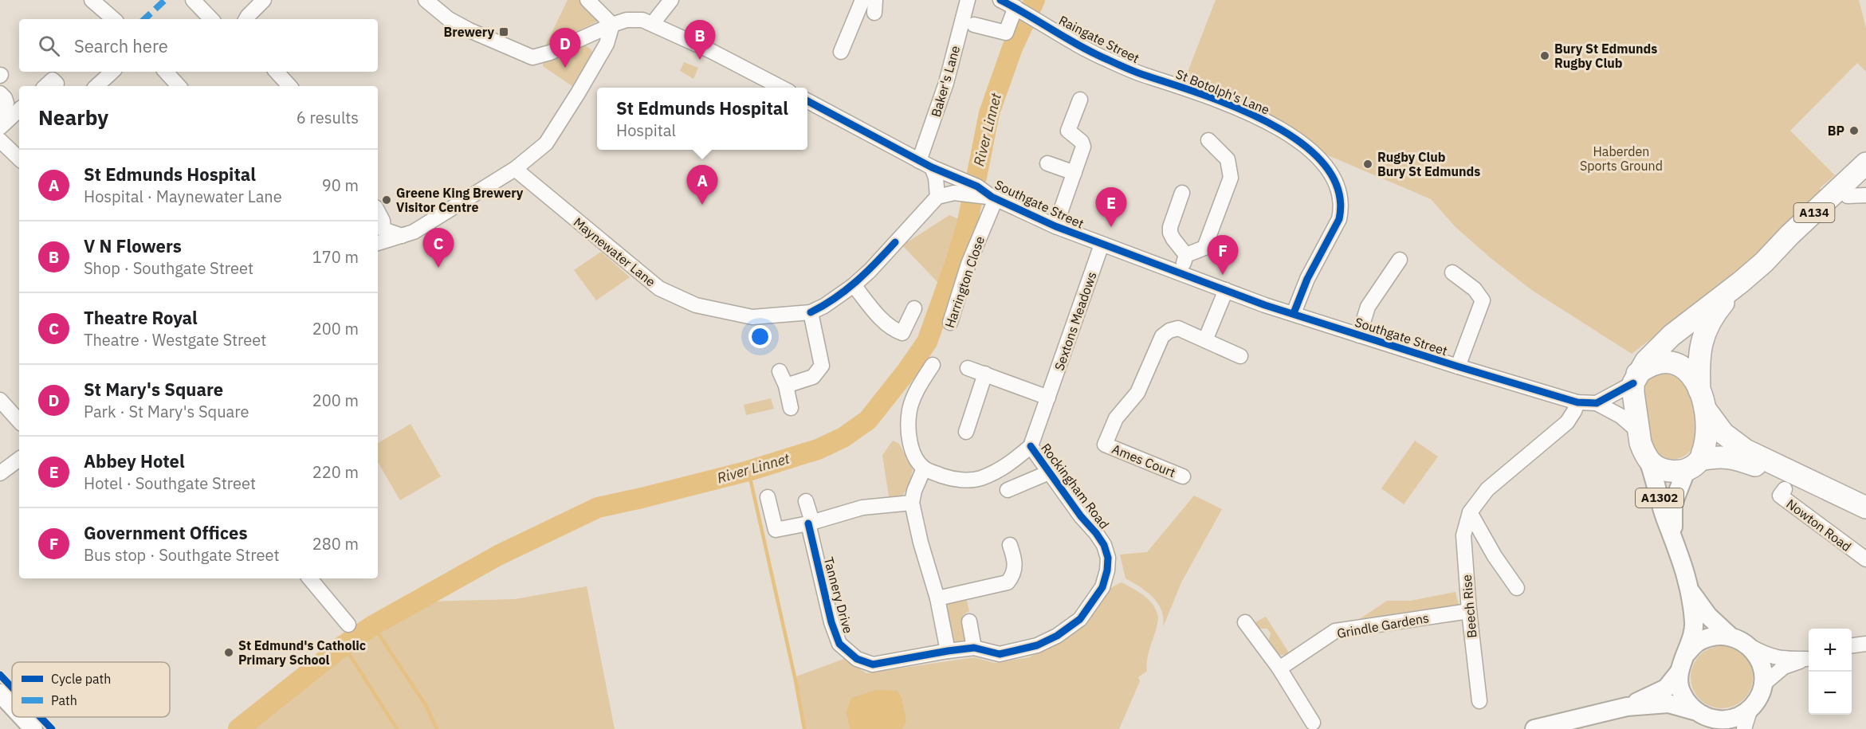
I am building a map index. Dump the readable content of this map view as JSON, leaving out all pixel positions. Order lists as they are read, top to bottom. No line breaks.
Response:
{"streets":{"highway":["A134"],"main road":["A1302"],"street":["Raingate Street","Baker's Lane","St Botolph's Lane","Southgate Street","Maynewater Lane","Harrington Close","Sextons Meadows","Ames Court","Rockingham Road","Nowton Road","Tannery Drive","Beech Rise","Grindle Gardens"]},"crossings":[["Raingate Street","St Botolph's Lane"],["Baker's Lane","Southgate Street"],["St Botolph's Lane","Southgate Street"],["Southgate Street","Harrington Close"],["Southgate Street","Sextons Meadows"],["Southgate Street","Beech Rise"],["A134","A1302"],["Sextons Meadows","Rockingham Road"],["Rockingham Road","Tannery Drive"],["Beech Rise","Grindle Gardens"]],"water":["River Linnet"],"parks":["Haberden Sports Ground"],"places":{"transit":["Brewery"],"other":["Bury St Edmunds Rugby Club","BP","Rugby Club Bury St Edmunds","Greene King Brewery Visitor Centre","St Edmund's Catholic Primary School"]},"legend":["Cycle path","Path"],"page":{"search":"Search here","pins":["B","D","A","E","C","F"],"heading":["Nearby","6 results"],"popup":["St Edmunds Hospital","Hospital"],"list":[{"mark":"A","name":"St Edmunds Hospital","note":"Hospital · Maynewater Lane","value":"90 m"},{"mark":"B","name":"V N Flowers","note":"Shop · Southgate Street","value":"170 m"},{"mark":"C","name":"Theatre Royal","note":"Theatre · Westgate Street","value":"200 m"},{"mark":"D","name":"St Mary's Square","note":"Park · St Mary's Square","value":"200 m"},{"mark":"E","name":"Abbey Hotel","note":"Hotel · Southgate Street","value":"220 m"},{"mark":"F","name":"Government Offices","note":"Bus stop · Southgate Street","value":"280 m"}],"map_buttons":["+","−"]}}
